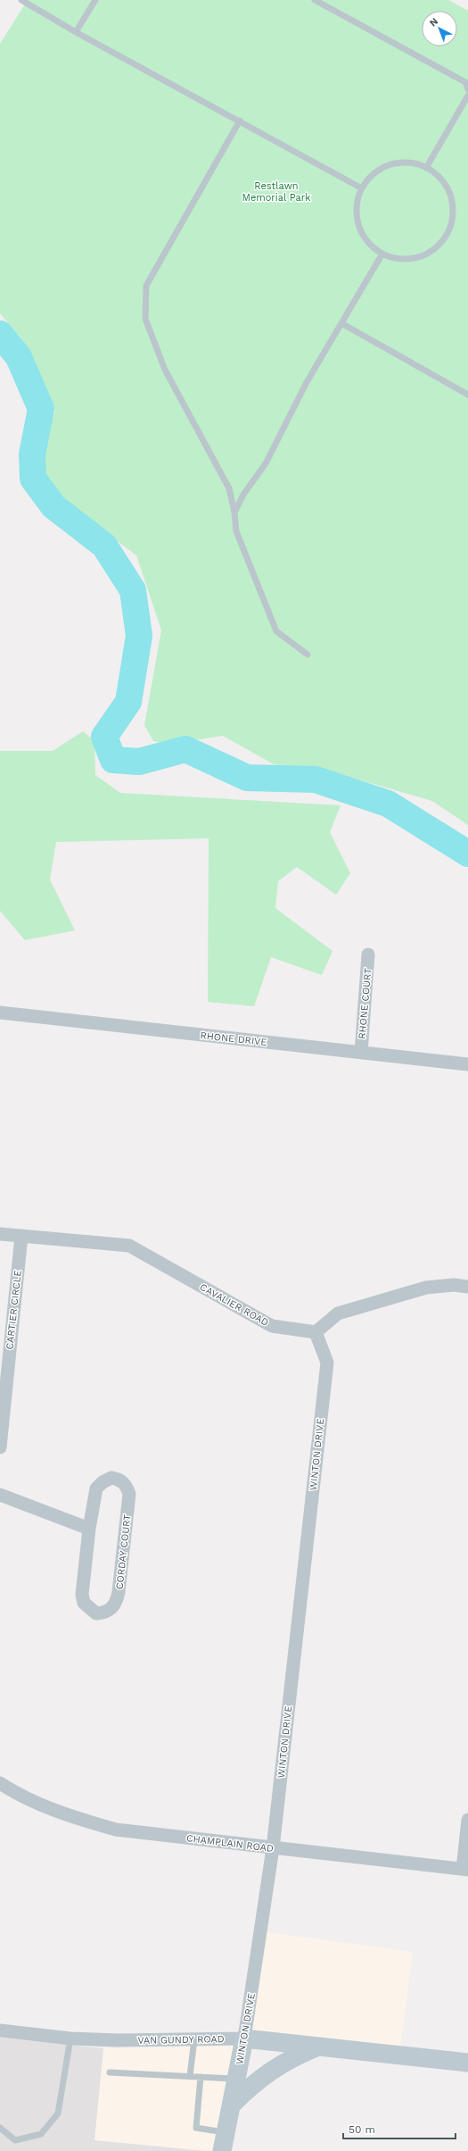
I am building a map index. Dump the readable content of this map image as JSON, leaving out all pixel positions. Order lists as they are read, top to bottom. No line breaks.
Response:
{"streets":{"street":["RHONE COURT","RHONE DRIVE","CAVALIER ROAD","CARTIER CIRCLE","WINTON DRIVE","CORDAY COURT","CHAMPLAIN ROAD","VAN GUNDY ROAD"]},"crossings":[["RHONE COURT","RHONE DRIVE"],["CAVALIER ROAD","CARTIER CIRCLE"],["CAVALIER ROAD","WINTON DRIVE"],["WINTON DRIVE","CHAMPLAIN ROAD"],["WINTON DRIVE","VAN GUNDY ROAD"]],"parks":["Restlawn Memorial Park"],"scale_bar":"50 m","north":"top left"}
